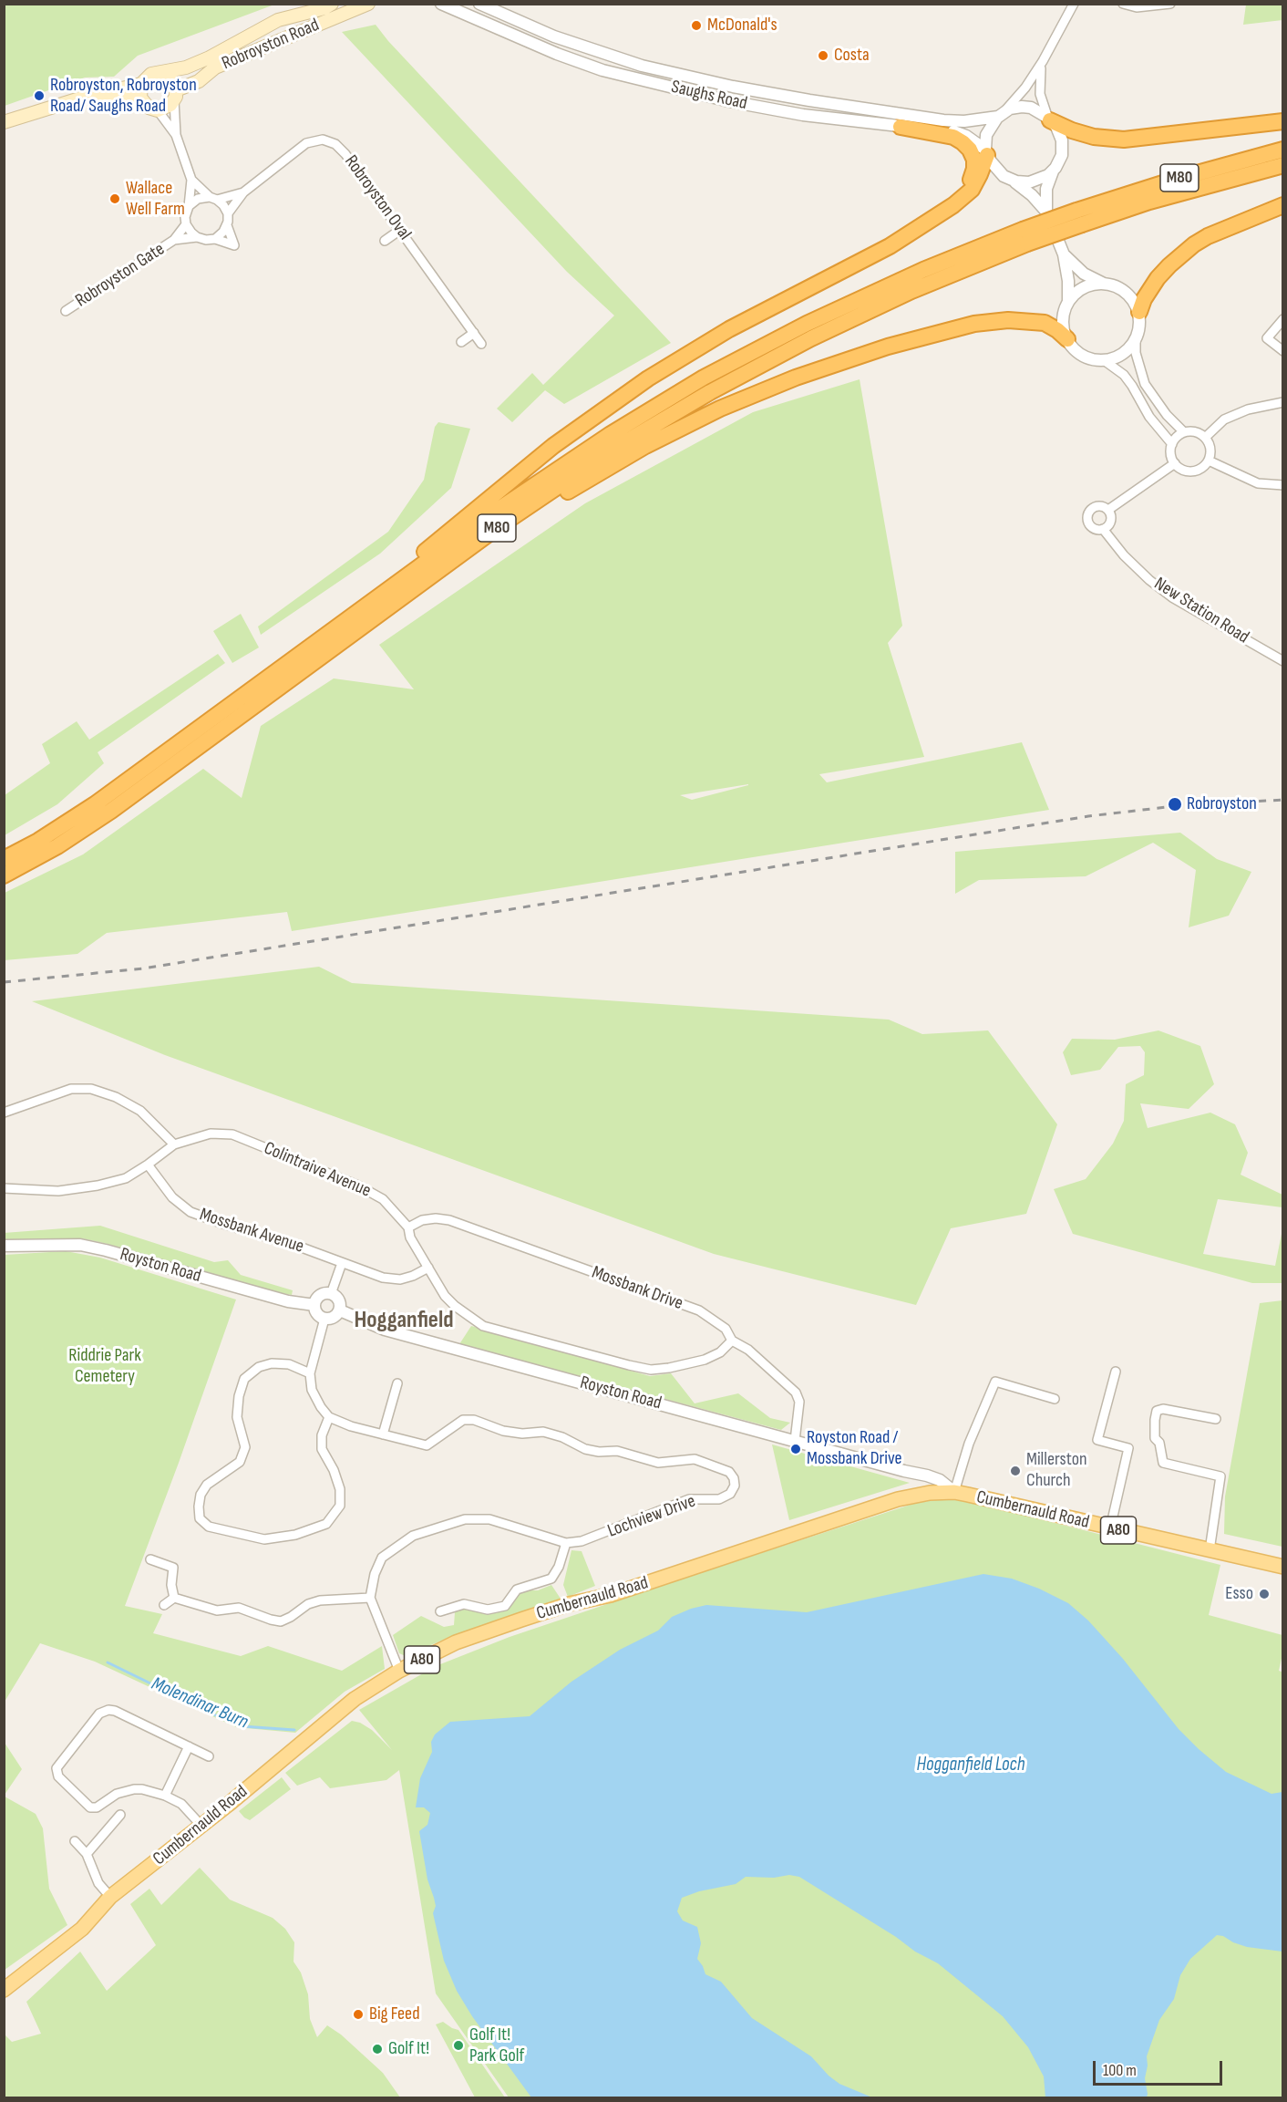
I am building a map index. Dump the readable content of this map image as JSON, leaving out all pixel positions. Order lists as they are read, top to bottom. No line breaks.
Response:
{"streets":{"highway":["M80"],"main road":["Robroyston Road","Cumbernauld Road","A80"],"street":["Saughs Road","Robroyston Oval","Robroyston Gate","New Station Road","Colintraive Avenue","Mossbank Avenue","Royston Road","Mossbank Drive","Lochview Drive"]},"crossings":[["Colintraive Avenue","Mossbank Avenue"],["Colintraive Avenue","Mossbank Drive"],["Royston Road","Mossbank Drive"],["Royston Road","Cumbernauld Road"]],"districts":["Hogganfield"],"water":["Molendinar Burn","Hogganfield Loch"],"parks":["Riddrie Park Cemetery"],"places":["McDonald's","Costa","Robroyston, Robroyston Road/ Saughs Road","Wallace Well Farm","Robroyston","Royston Road / Mossbank Drive","Millerston Church","Esso","Big Feed","Golf It! Park Golf","Golf It!"],"scale_bar":"100 m"}
